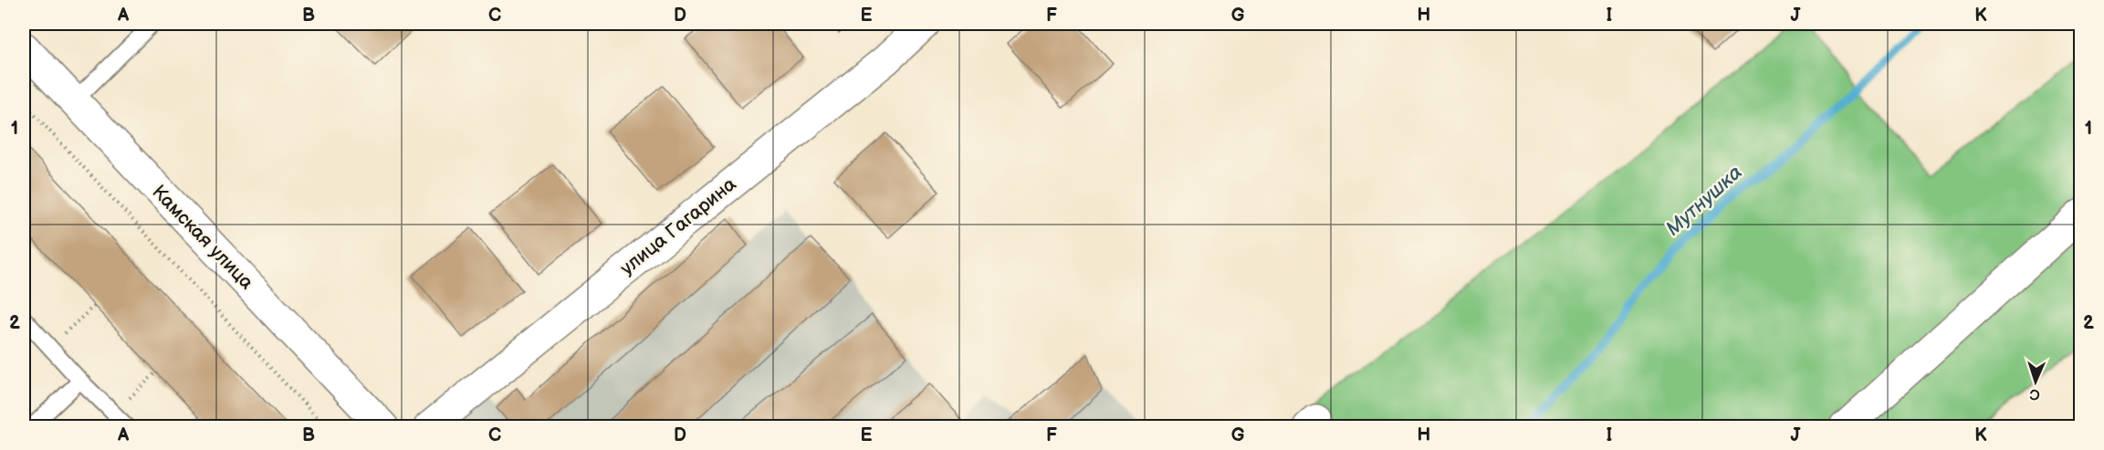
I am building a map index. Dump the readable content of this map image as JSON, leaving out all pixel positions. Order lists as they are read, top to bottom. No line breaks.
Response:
{"streets":{"street":["улица Гагарина","Камская улица"]},"water":["Мутнушка"],"north":"bottom","grid":{"columns":["A","B","C","D","E","F","G","H","I","J","K"],"rows":["1","2"]}}
